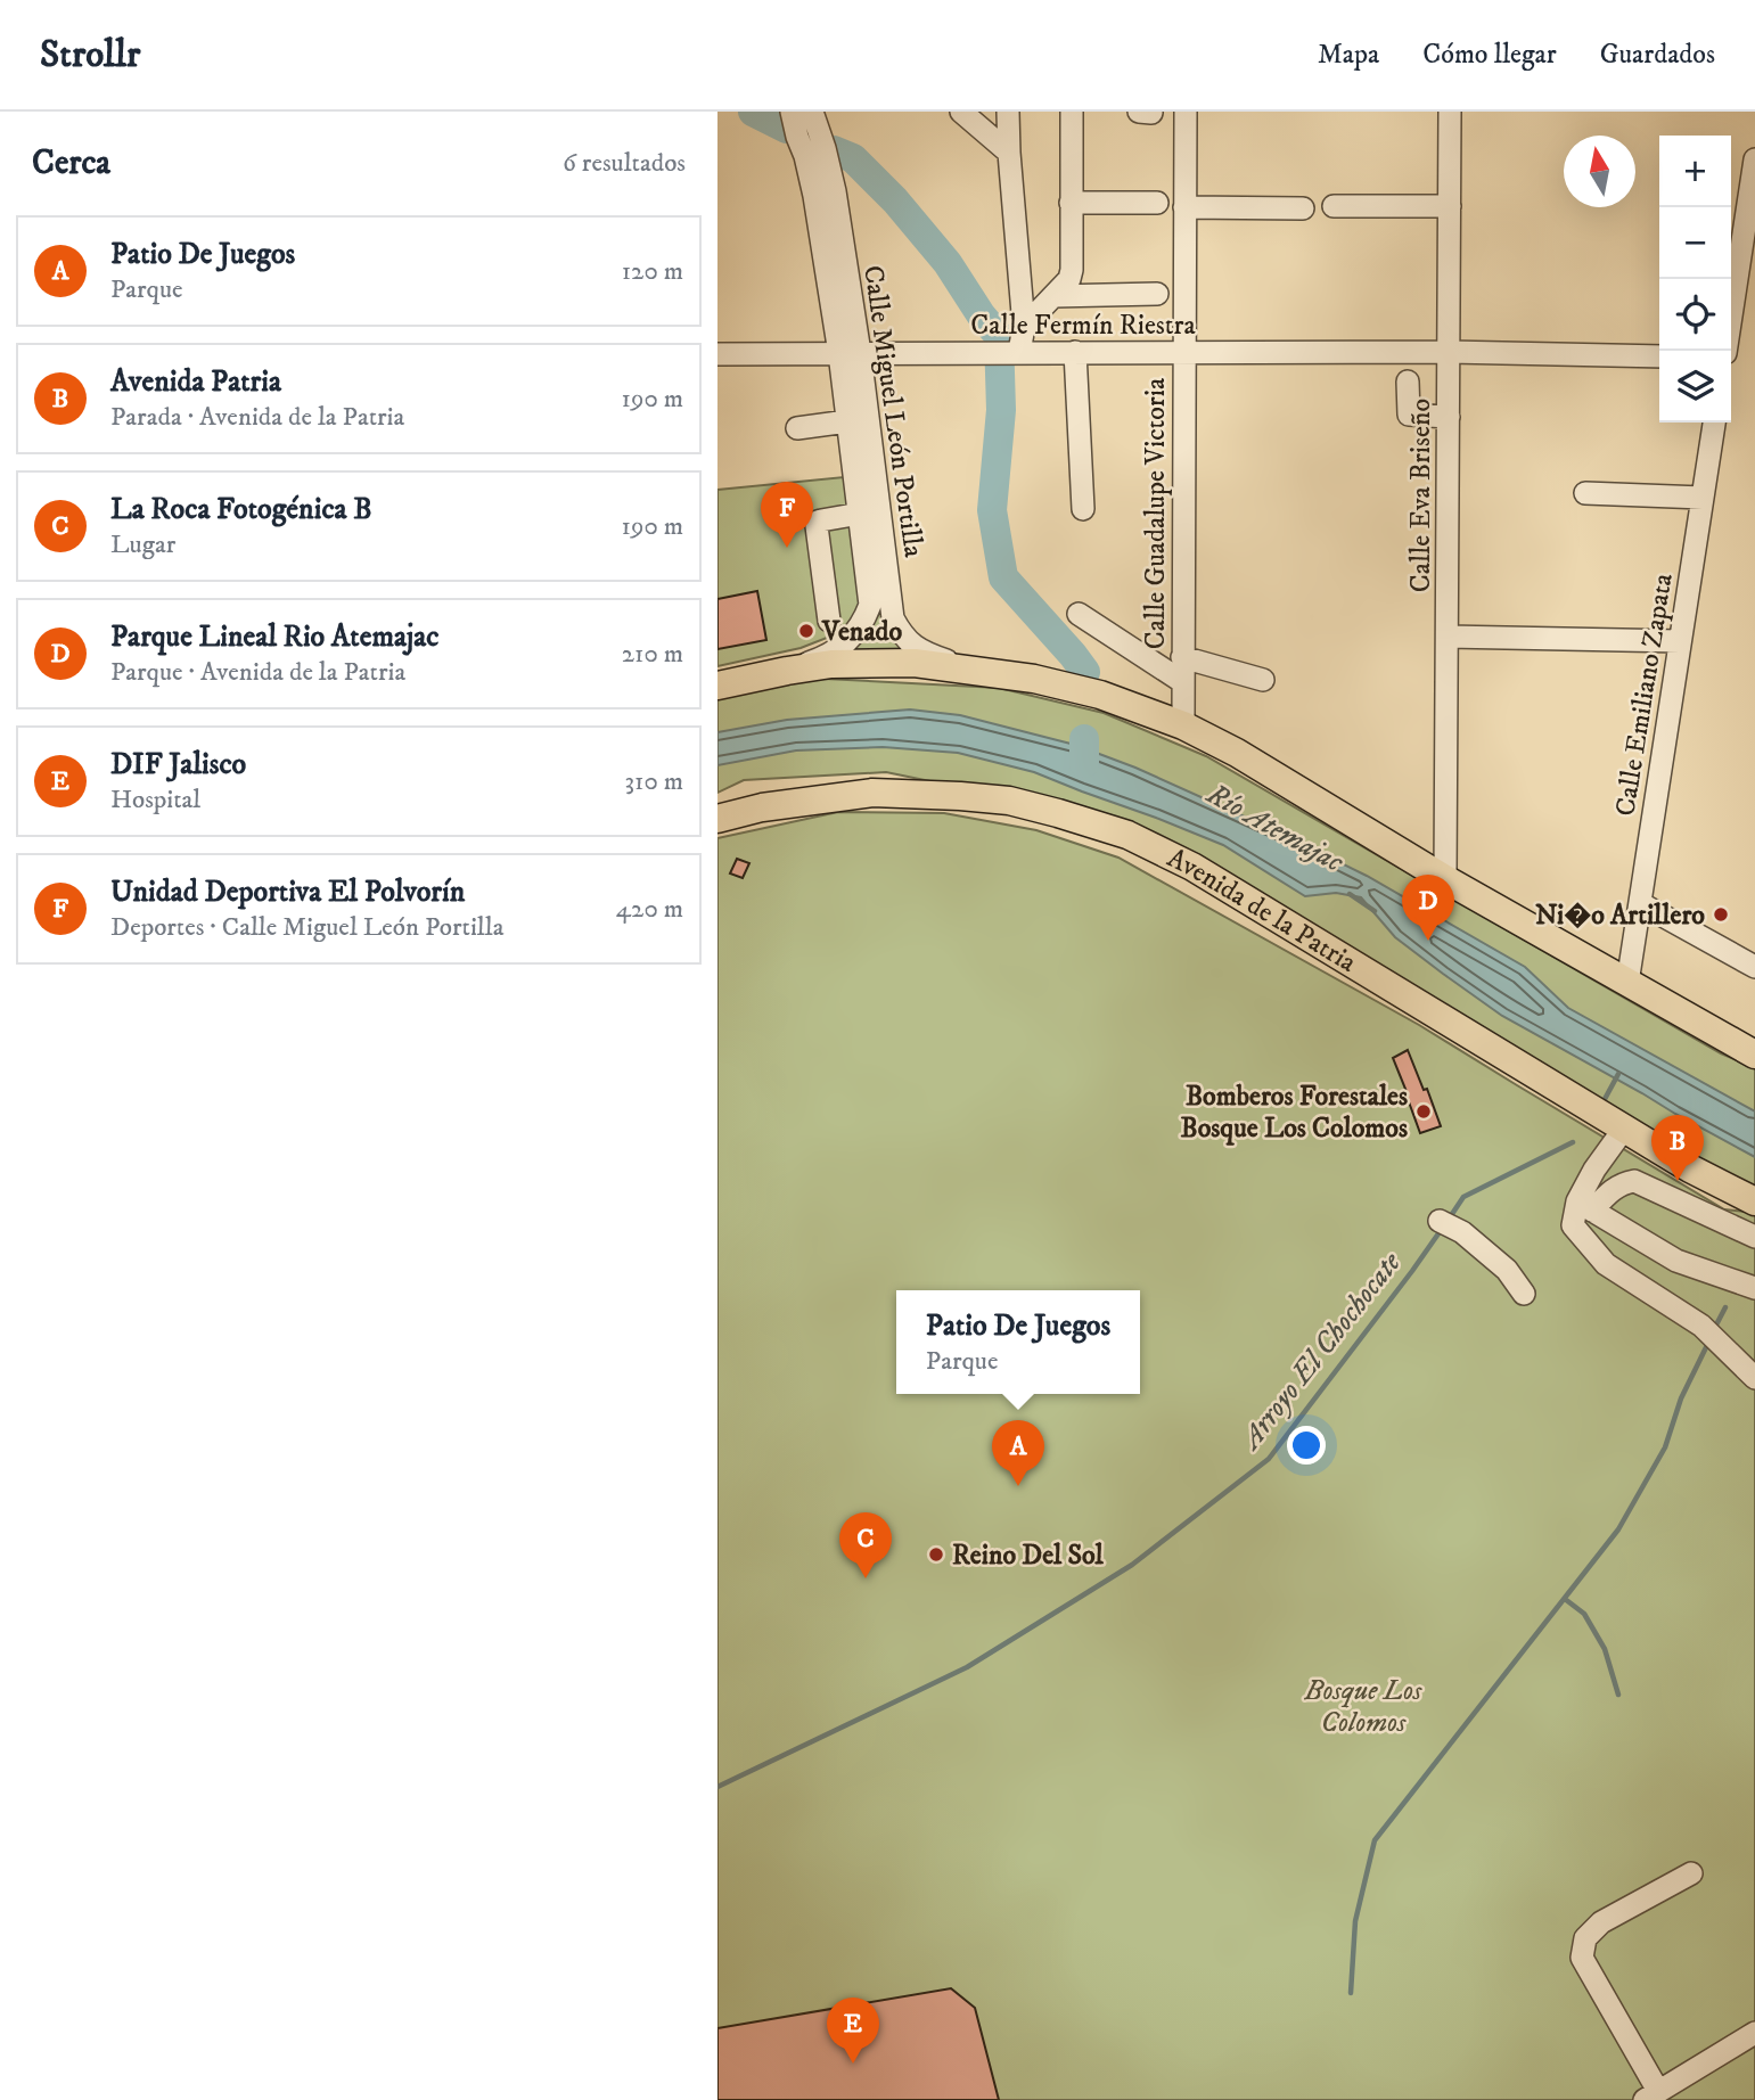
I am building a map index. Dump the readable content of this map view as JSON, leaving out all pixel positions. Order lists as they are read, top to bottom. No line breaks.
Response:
{"streets":{"main road":["Avenida de la Patria"],"street":["Calle Fermín Riestra","Calle Miguel León Portilla","Calle Eva Briseño","Calle Guadalupe Victoria","Calle Emiliano Zapata"]},"crossings":[["Calle Fermín Riestra","Calle Miguel León Portilla"],["Calle Fermín Riestra","Calle Eva Briseño"],["Calle Fermín Riestra","Calle Guadalupe Victoria"]],"water":["Río Atemajac","Arroyo El Chochocate"],"parks":["Bosque Los Colomos"],"places":["Venado","Ni�o Artillero","Bomberos Forestales Bosque Los Colomos","Reino Del Sol"],"north":"top","page":{"header":"Strollr","nav":["Mapa","Cómo llegar","Guardados"],"heading":["Cerca","6 resultados"],"map_buttons":["+","−"],"list":[{"mark":"A","name":"Patio De Juegos","note":"Parque","value":"120 m"},{"mark":"B","name":"Avenida Patria","note":"Parada · Avenida de la Patria","value":"190 m"},{"mark":"C","name":"La Roca Fotogénica B","note":"Lugar","value":"190 m"},{"mark":"D","name":"Parque Lineal Rio Atemajac","note":"Parque · Avenida de la Patria","value":"210 m"},{"mark":"E","name":"DIF Jalisco","note":"Hospital","value":"310 m"},{"mark":"F","name":"Unidad Deportiva El Polvorín","note":"Deportes · Calle Miguel León Portilla","value":"420 m"}],"pins":["F","D","B","A","C","E"],"popup":["Patio De Juegos","Parque"]}}
